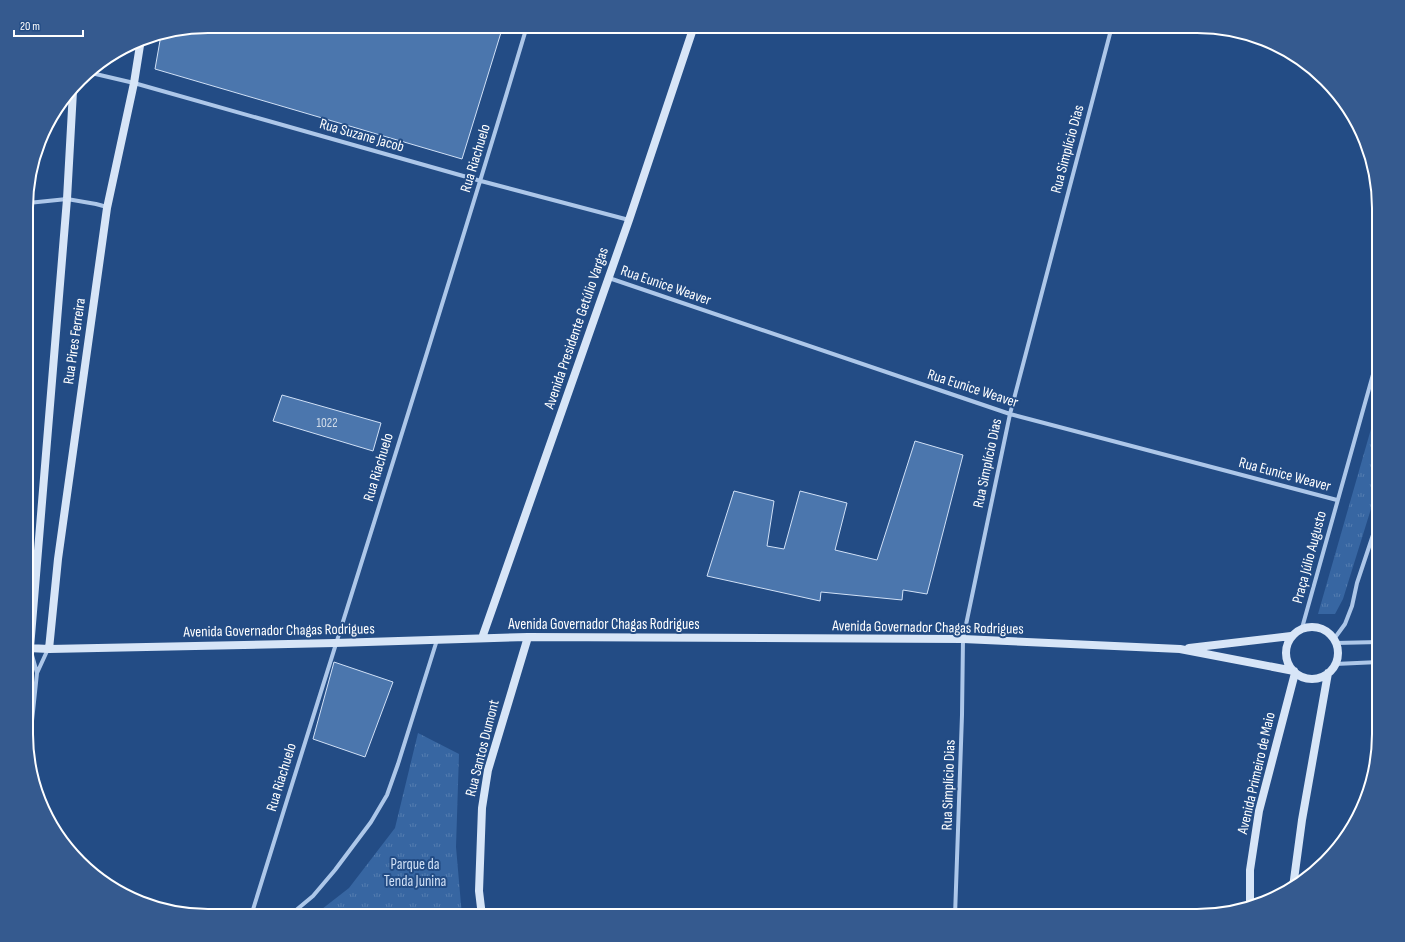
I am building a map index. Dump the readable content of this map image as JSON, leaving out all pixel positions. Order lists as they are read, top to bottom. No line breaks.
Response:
{"streets":{"street":["Rua Suzane Jacob","Rua Simplício Dias","Rua Riachuelo","Rua Eunice Weaver","Avenida Presidente Getúlio Vargas","Rua Pires Ferreira","Praça Júlio Augusto","Avenida Governador Chagas Rodrigues","Rua Santos Dumont","Avenida Primeiro de Maio"]},"crossings":[["Rua Suzane Jacob","Rua Riachuelo"],["Rua Suzane Jacob","Avenida Presidente Getúlio Vargas"],["Rua Suzane Jacob","Rua Pires Ferreira"],["Rua Simplício Dias","Rua Eunice Weaver"],["Rua Simplício Dias","Avenida Governador Chagas Rodrigues"],["Rua Riachuelo","Avenida Governador Chagas Rodrigues"],["Rua Eunice Weaver","Avenida Presidente Getúlio Vargas"],["Rua Eunice Weaver","Praça Júlio Augusto"],["Avenida Presidente Getúlio Vargas","Avenida Governador Chagas Rodrigues"],["Rua Pires Ferreira","Avenida Governador Chagas Rodrigues"],["Praça Júlio Augusto","Avenida Governador Chagas Rodrigues"],["Praça Júlio Augusto","Avenida Primeiro de Maio"],["Avenida Governador Chagas Rodrigues","Rua Santos Dumont"],["Avenida Governador Chagas Rodrigues","Avenida Primeiro de Maio"]],"parks":["Parque da Tenda Junina"],"house_numbers":["1022"],"scale_bar":"20 m"}
